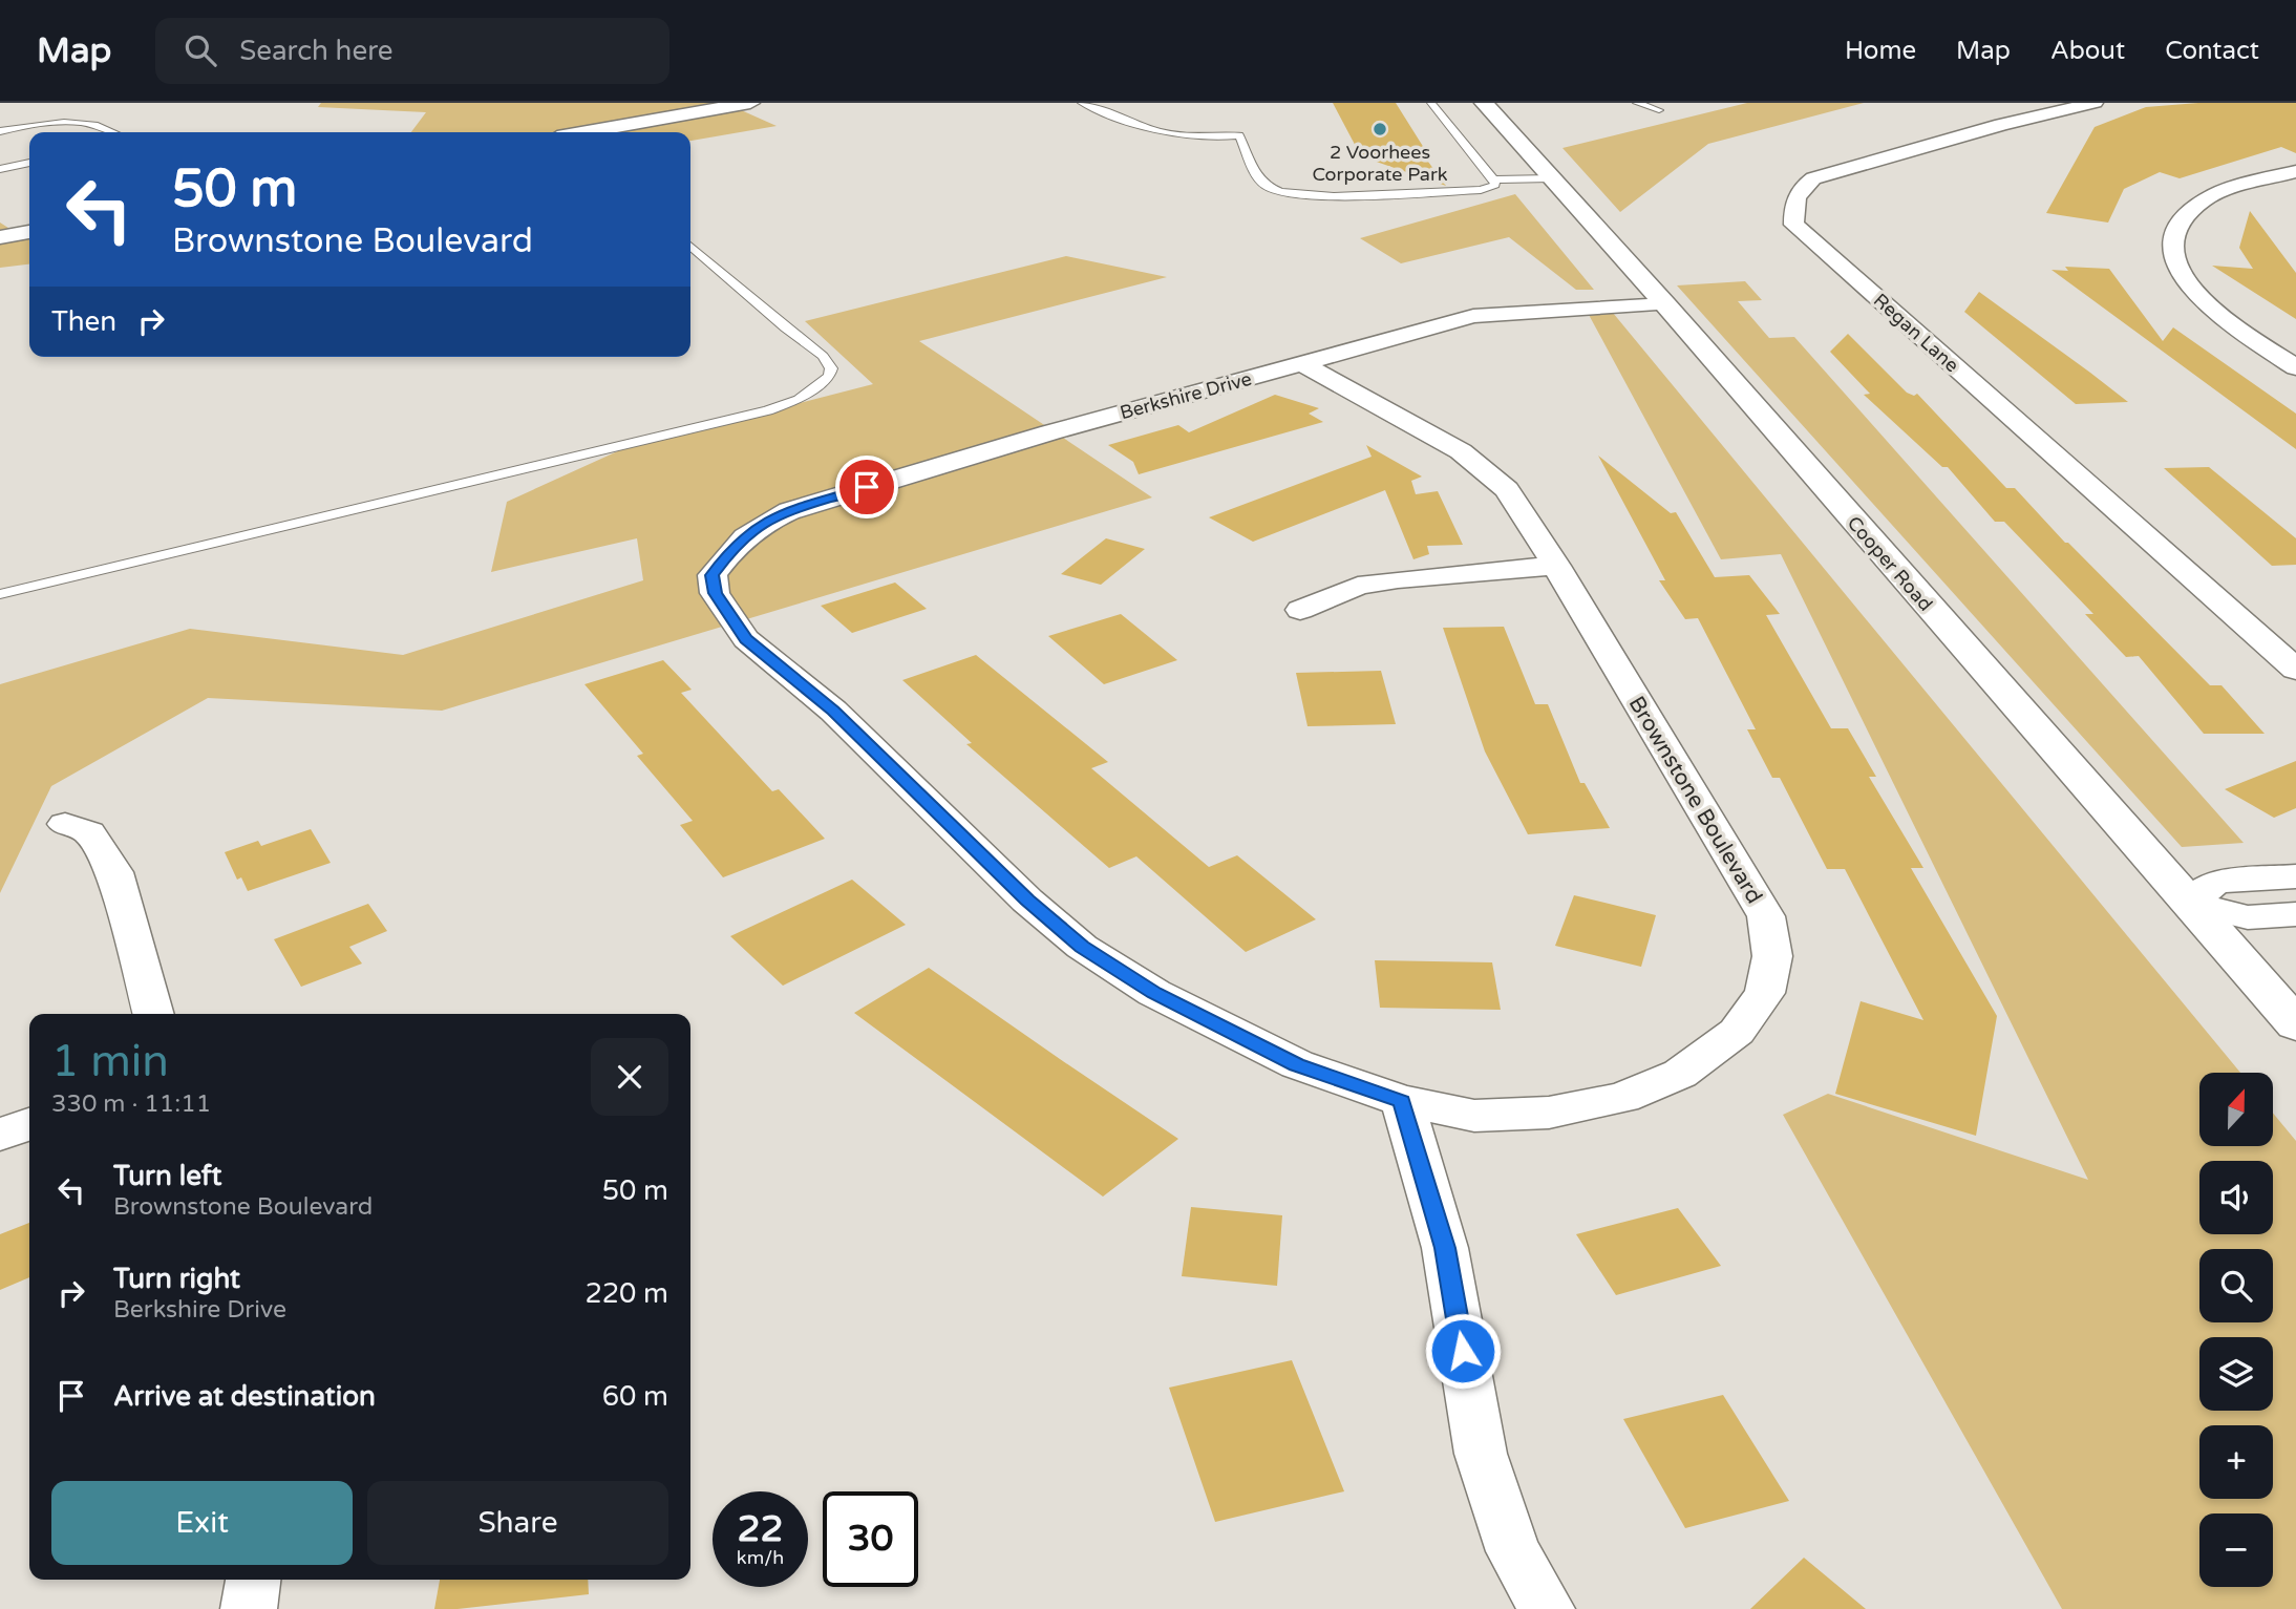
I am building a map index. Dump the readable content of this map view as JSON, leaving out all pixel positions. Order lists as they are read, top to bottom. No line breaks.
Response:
{"streets":{"street":["Regan Lane","Berkshire Drive","Cooper Road","Brownstone Boulevard"]},"crossings":[["Berkshire Drive","Cooper Road"],["Berkshire Drive","Brownstone Boulevard"]],"places":["2 Voorhees Corporate Park"],"north":"top","page":{"header":"Map","search":"Search here","nav":["Home","Map","About","Contact"],"turn":["50 m","Brownstone Boulevard"],"then":"Then","heading":["1 min","330 m · 11:11"],"map_buttons":["+","−"],"list":[{"name":"Turn left","note":"Brownstone Boulevard","value":"50 m"},{"name":"Turn right","note":"Berkshire Drive","value":"220 m"},{"name":"Arrive at destination","value":"60 m"}],"buttons":["Exit","Share"],"speed":"22 km/h","limit":"30"}}
